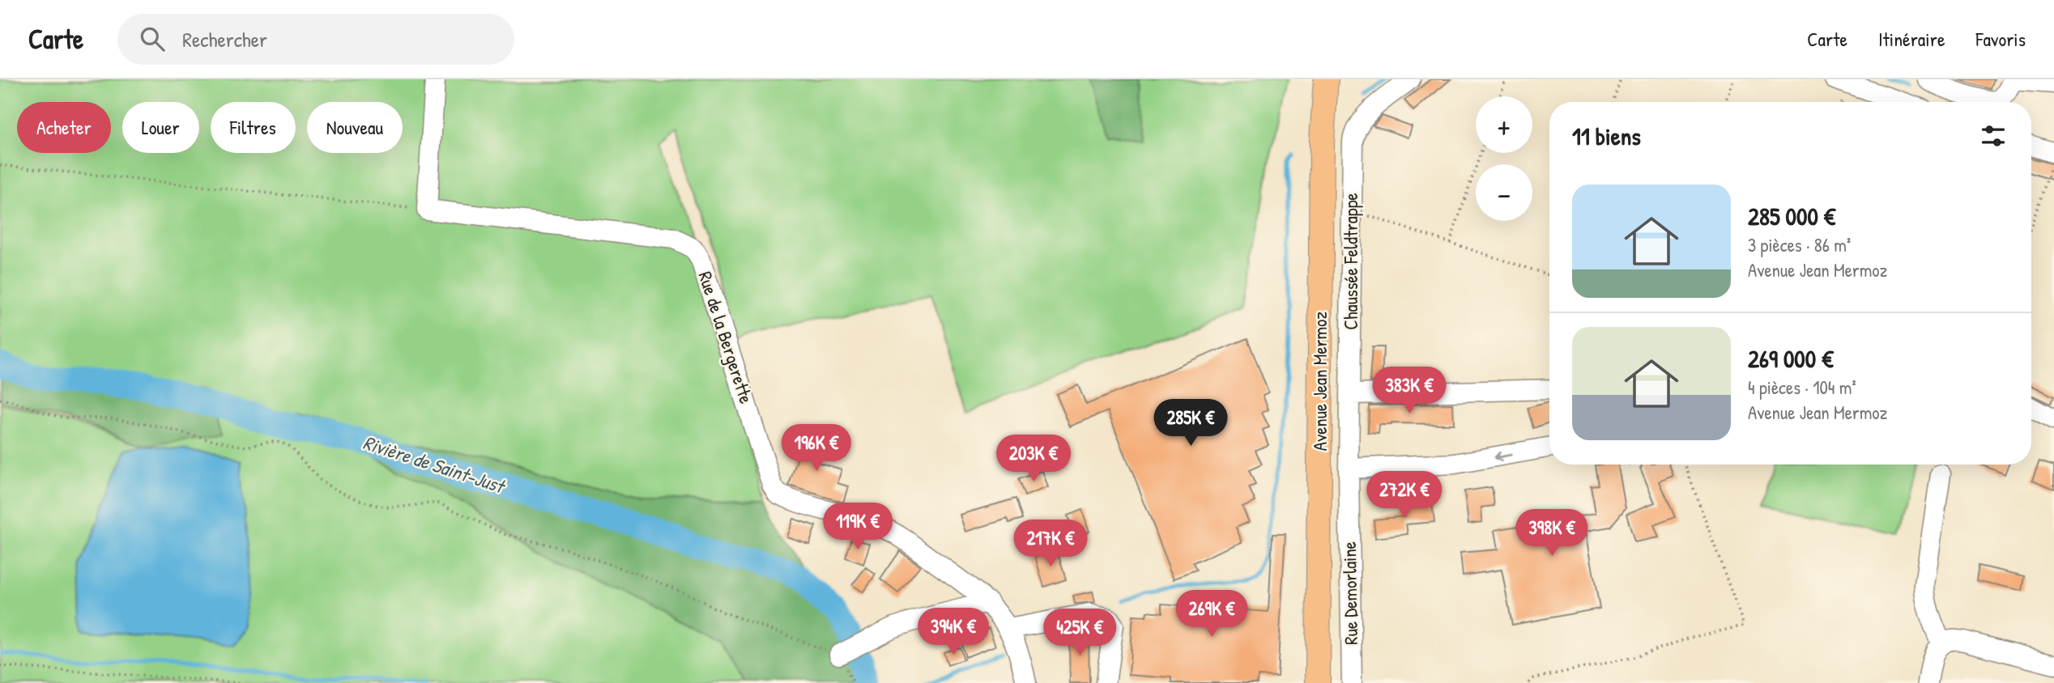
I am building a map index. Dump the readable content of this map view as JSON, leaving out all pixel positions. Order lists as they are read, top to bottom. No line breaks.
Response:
{"streets":{"main road":["Avenue Jean Mermoz"],"street":["Chaussée Feldtrappe","Rue de la Bergerette","Rue Demorlaine"]},"crossings":[["Chaussée Feldtrappe","Rue Demorlaine"]],"water":["Rivière de Saint-Just"],"page":{"header":"Carte","search":"Rechercher","nav":["Carte","Itinéraire","Favoris"],"map_buttons":["+","−"],"chip":["Acheter","Louer","Filtres","Nouveau"],"heading":"11 biens","list":[{"name":"285 000 €","note":"3 pièces · 86 m² · Avenue Jean Mermoz"},{"name":"269 000 €","note":"4 pièces · 104 m² · Avenue Jean Mermoz"}],"price":["383K €","285K €","196K €","203K €","272K €","119K €","398K €","217K €","269K €","394K €","425K €"]}}
